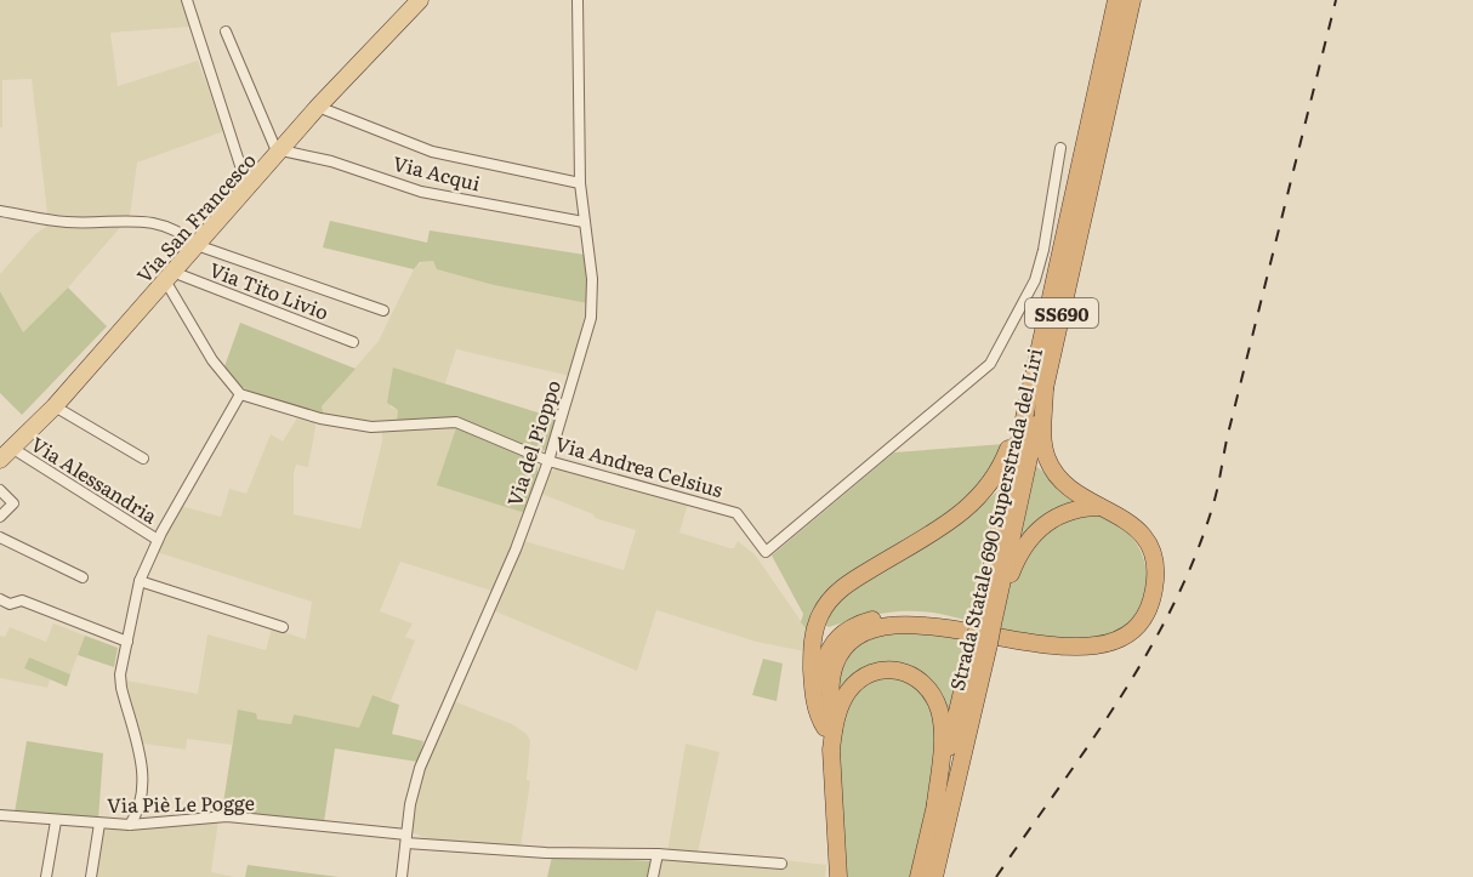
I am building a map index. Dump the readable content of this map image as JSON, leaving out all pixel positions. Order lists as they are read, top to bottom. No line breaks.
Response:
{"streets":{"highway":["SS690","Strada Statale 690 Superstrada del Liri"],"main road":["Via San Francesco"],"street":["Via Acqui","Via Tito Livio","Via del Pioppo","Via Andrea Celsius","Via Alessandria","Via Piè Le Pogge"]},"crossings":[["Via Acqui","Via San Francesco"],["Via Acqui","Via del Pioppo"],["Via San Francesco","Via Tito Livio"],["Via San Francesco","Via Alessandria"],["Via del Pioppo","Via Andrea Celsius"],["Via del Pioppo","Via Piè Le Pogge"]]}
